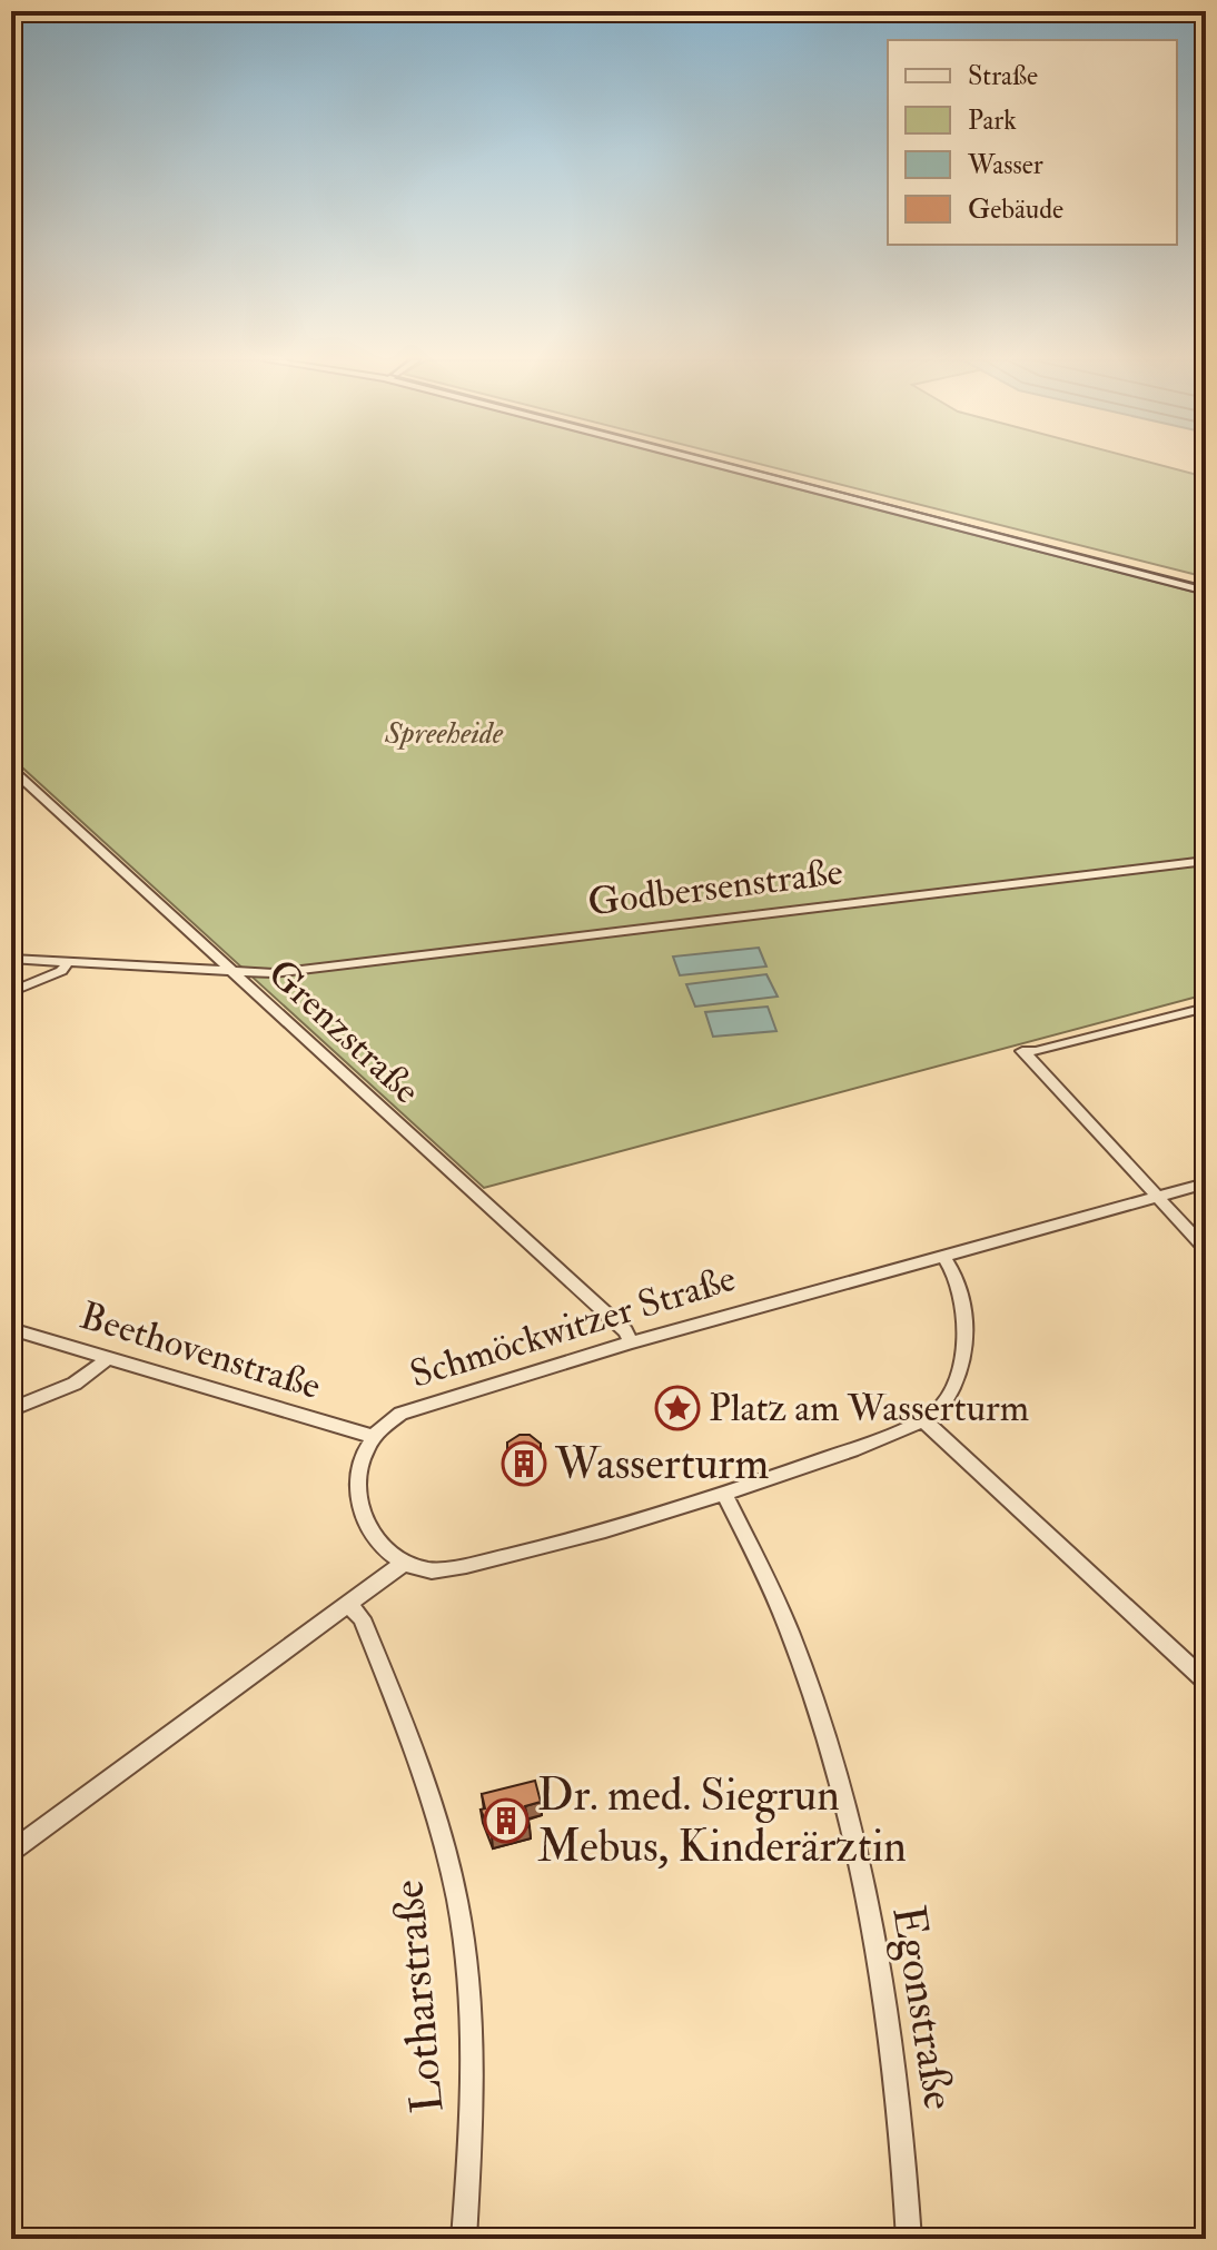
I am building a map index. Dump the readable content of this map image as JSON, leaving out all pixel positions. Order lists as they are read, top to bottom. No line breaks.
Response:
{"streets":{"street":["Godbersenstraße","Grenzstraße","Schmöckwitzer Straße","Beethovenstraße","Lotharstraße","Egonstraße"]},"crossings":[["Godbersenstraße","Grenzstraße"],["Grenzstraße","Schmöckwitzer Straße"],["Schmöckwitzer Straße","Beethovenstraße"]],"parks":["Spreeheide"],"places":{"place":["Platz am Wasserturm"],"building":["Wasserturm","Dr. med. Siegrun Mebus, Kinderärztin"]},"legend":["Straße","Park","Wasser","Gebäude"]}
